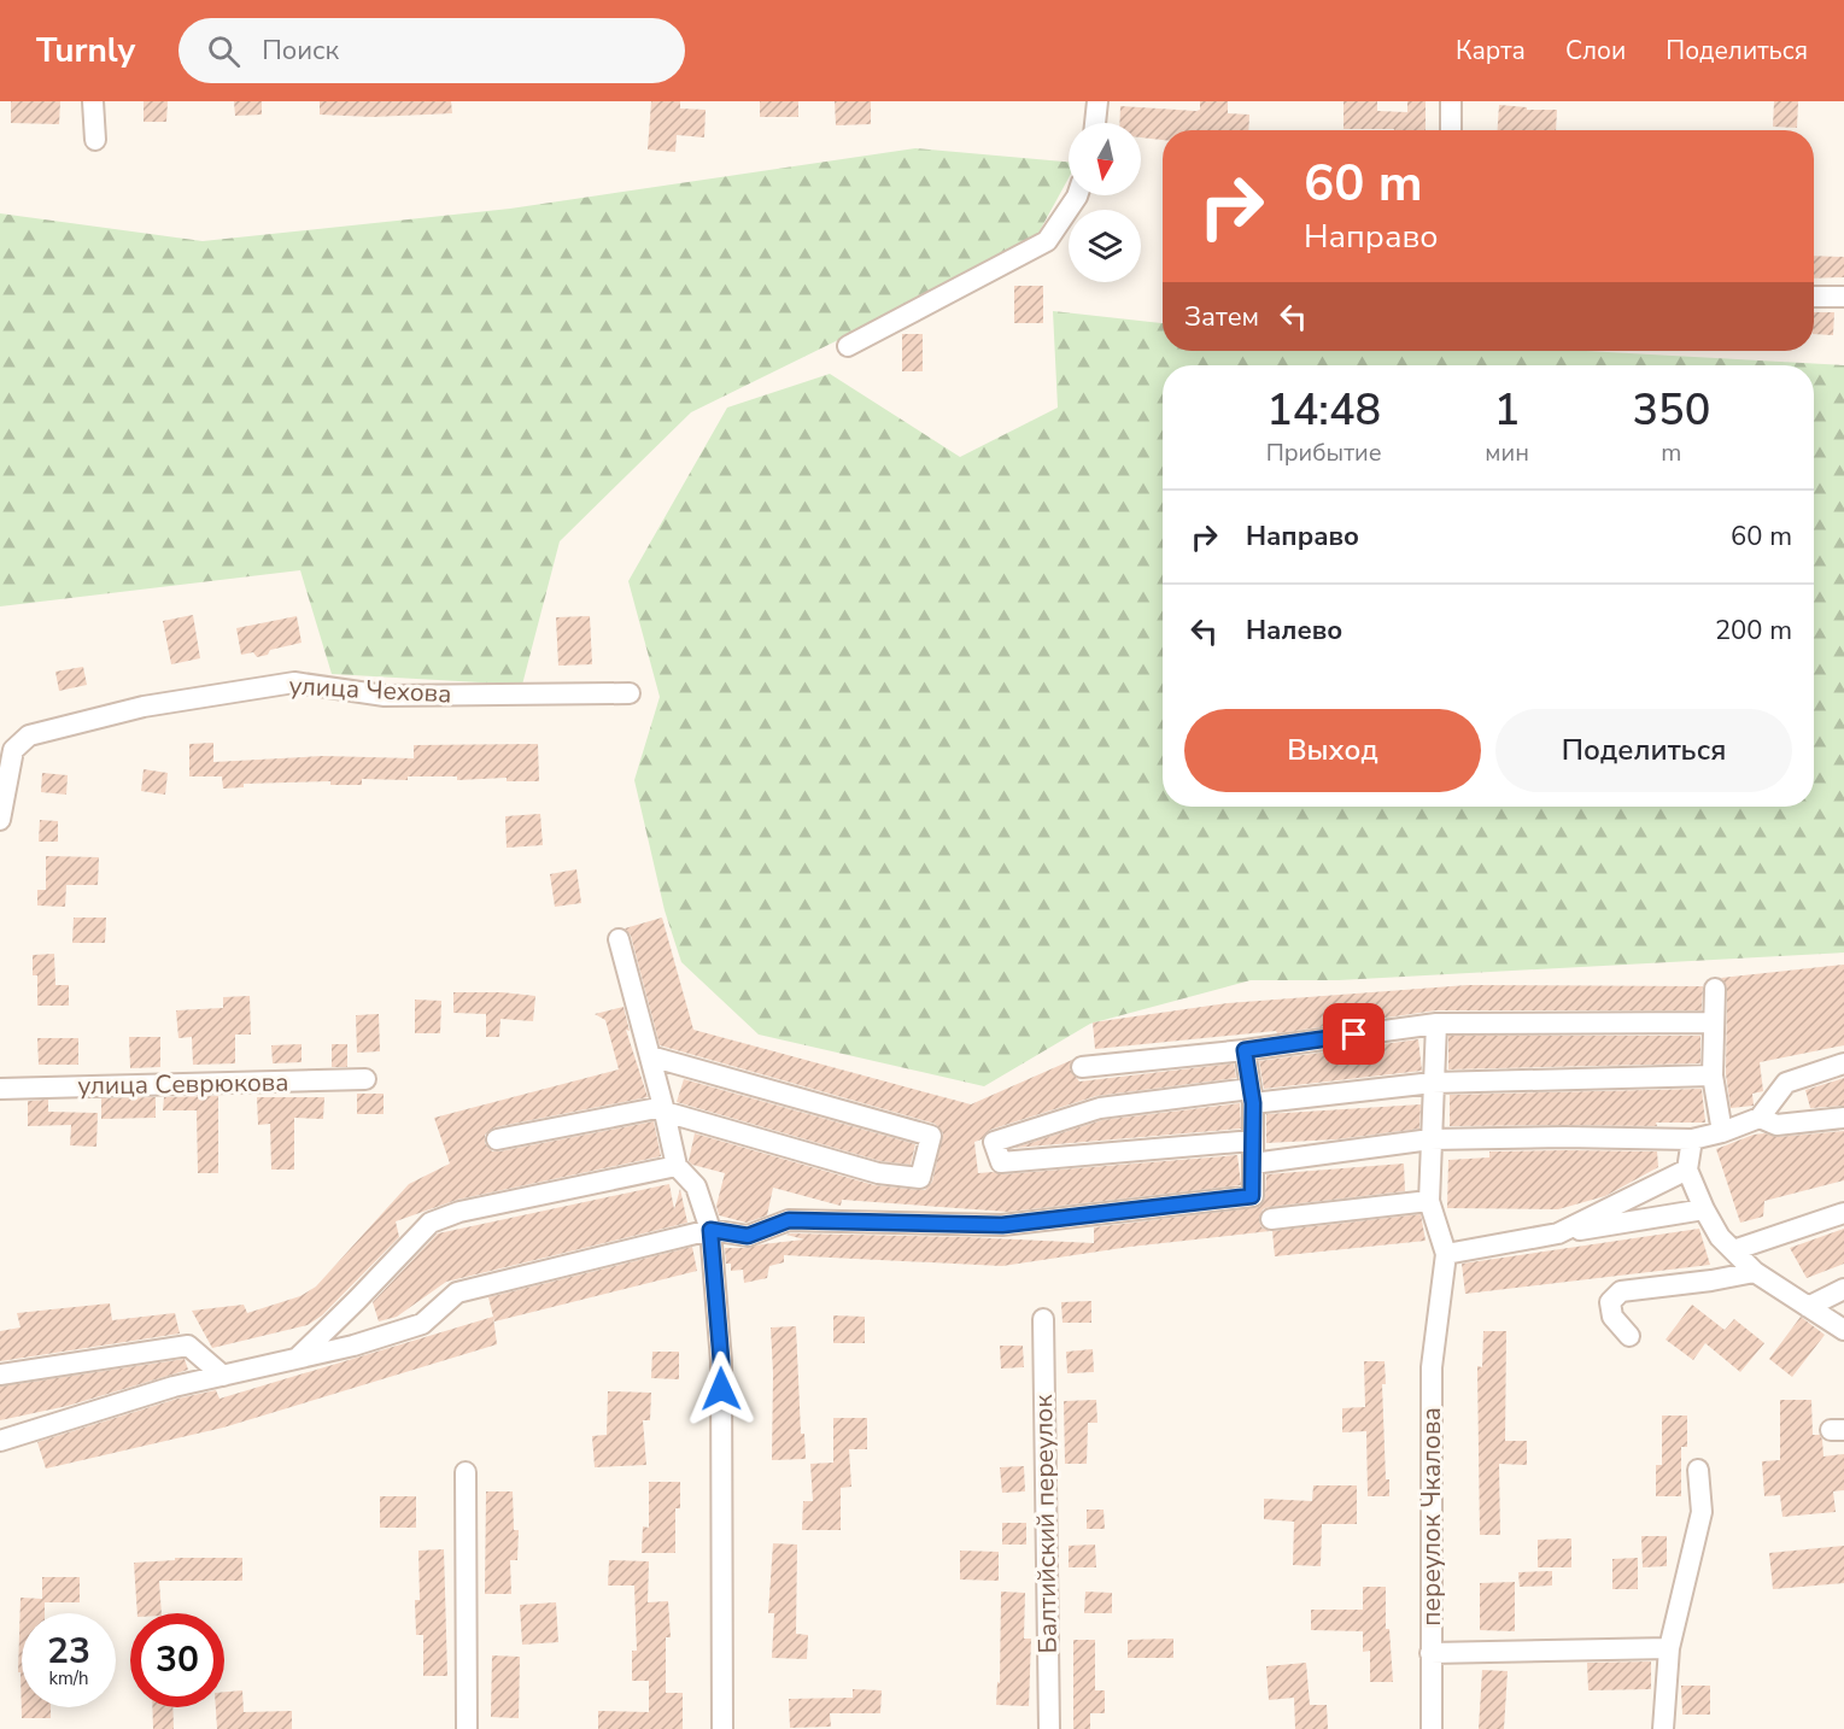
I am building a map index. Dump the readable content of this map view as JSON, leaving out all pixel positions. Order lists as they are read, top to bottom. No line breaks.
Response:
{"streets":{"street":["улица Чехова","улица Севрюкова","переулок Чкалова","Балтийский переулок"]},"north":"bottom","page":{"header":"Turnly","search":"Поиск","nav":["Карта","Слои","Поделиться"],"turn":["60 m","Направо"],"then":"Затем","eta":["14:48","Прибытие","1","мин","350","m"],"list":[{"name":"Направо","value":"60 m"},{"name":"Налево","value":"200 m"}],"buttons":["Выход","Поделиться"],"speed":"23 km/h","limit":"30"}}
